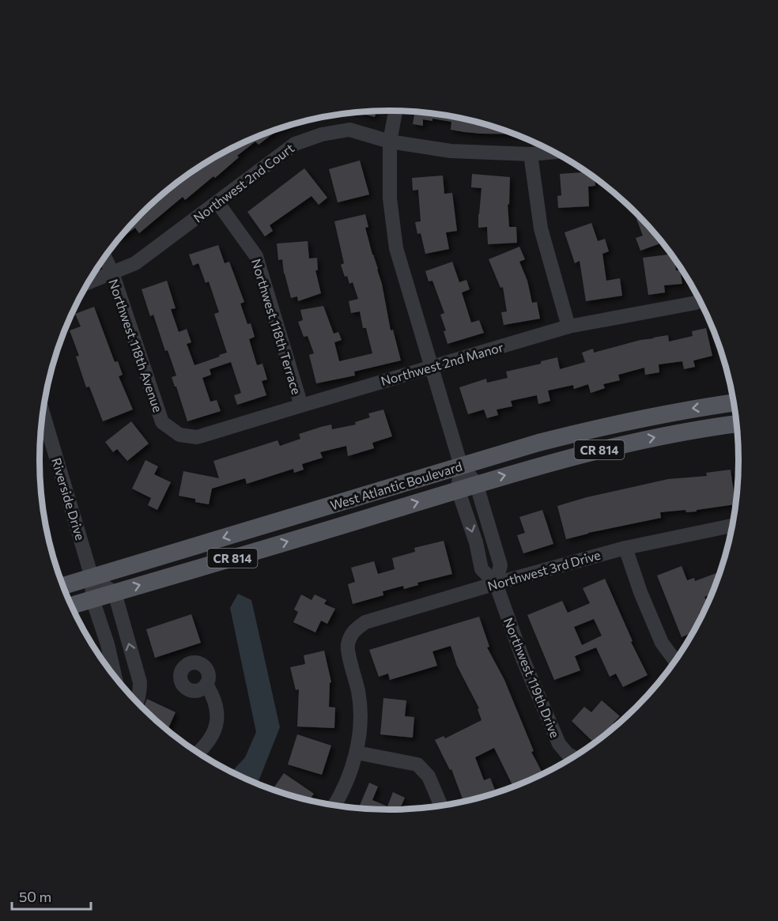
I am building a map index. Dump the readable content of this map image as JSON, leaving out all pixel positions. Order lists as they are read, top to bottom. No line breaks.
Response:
{"streets":{"main road":["CR 814","West Atlantic Boulevard"],"street":["Northwest 2nd Court","Northwest 118th Terrace","Northwest 118th Avenue","Northwest 2nd Manor","Riverside Drive","Northwest 3rd Drive","Northwest 119th Drive"]},"crossings":[["Northwest 2nd Court","Northwest 118th Terrace"],["Northwest 2nd Court","Northwest 118th Avenue"],["Northwest 2nd Court","Northwest 119th Drive"],["Northwest 118th Terrace","Northwest 2nd Manor"],["Northwest 118th Avenue","Northwest 2nd Manor"],["Northwest 2nd Manor","Northwest 119th Drive"],["West Atlantic Boulevard","Riverside Drive"],["West Atlantic Boulevard","Northwest 119th Drive"],["Northwest 3rd Drive","Northwest 119th Drive"]],"scale_bar":"50 m"}
